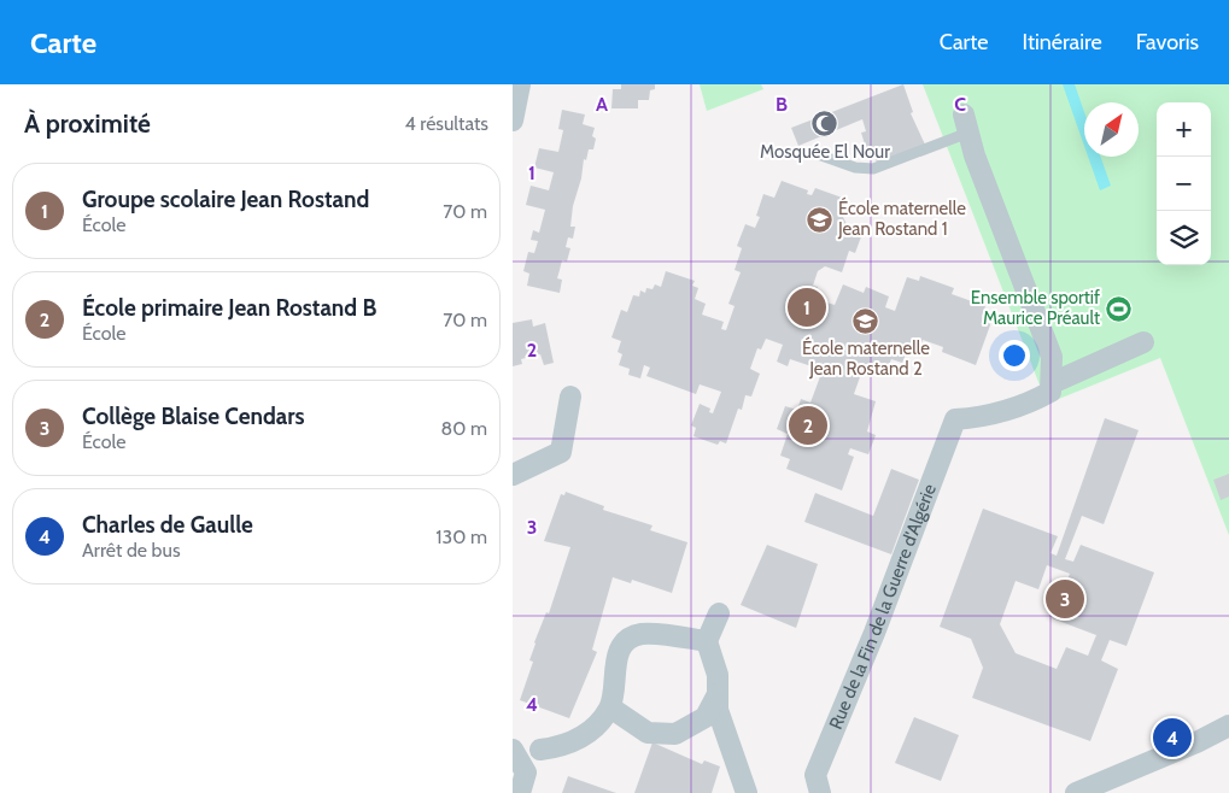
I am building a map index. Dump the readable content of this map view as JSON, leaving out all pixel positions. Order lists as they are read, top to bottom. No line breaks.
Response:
{"streets":{"street":["Rue de la Fin de la Guerre d'Algérie"]},"places":{"mosque":["Mosquée El Nour"],"school or university":["École maternelle Jean Rostand 1","École maternelle Jean Rostand 2"],"sports":["Ensemble sportif Maurice Préault"]},"north":"top right","page":{"header":"Carte","nav":["Carte","Itinéraire","Favoris"],"heading":["À proximité","4 résultats"],"map_buttons":["+","−"],"list":[{"mark":"1","name":"Groupe scolaire Jean Rostand","note":"École","value":"70 m"},{"mark":"2","name":"École primaire Jean Rostand B","note":"École","value":"70 m"},{"mark":"3","name":"Collège Blaise Cendars","note":"École","value":"80 m"},{"mark":"4","name":"Charles de Gaulle","note":"Arrêt de bus","value":"130 m"}],"pins":["1","2","3","4"]},"grid":{"columns":["A","B","C"],"rows":["1","2","3","4"]}}
